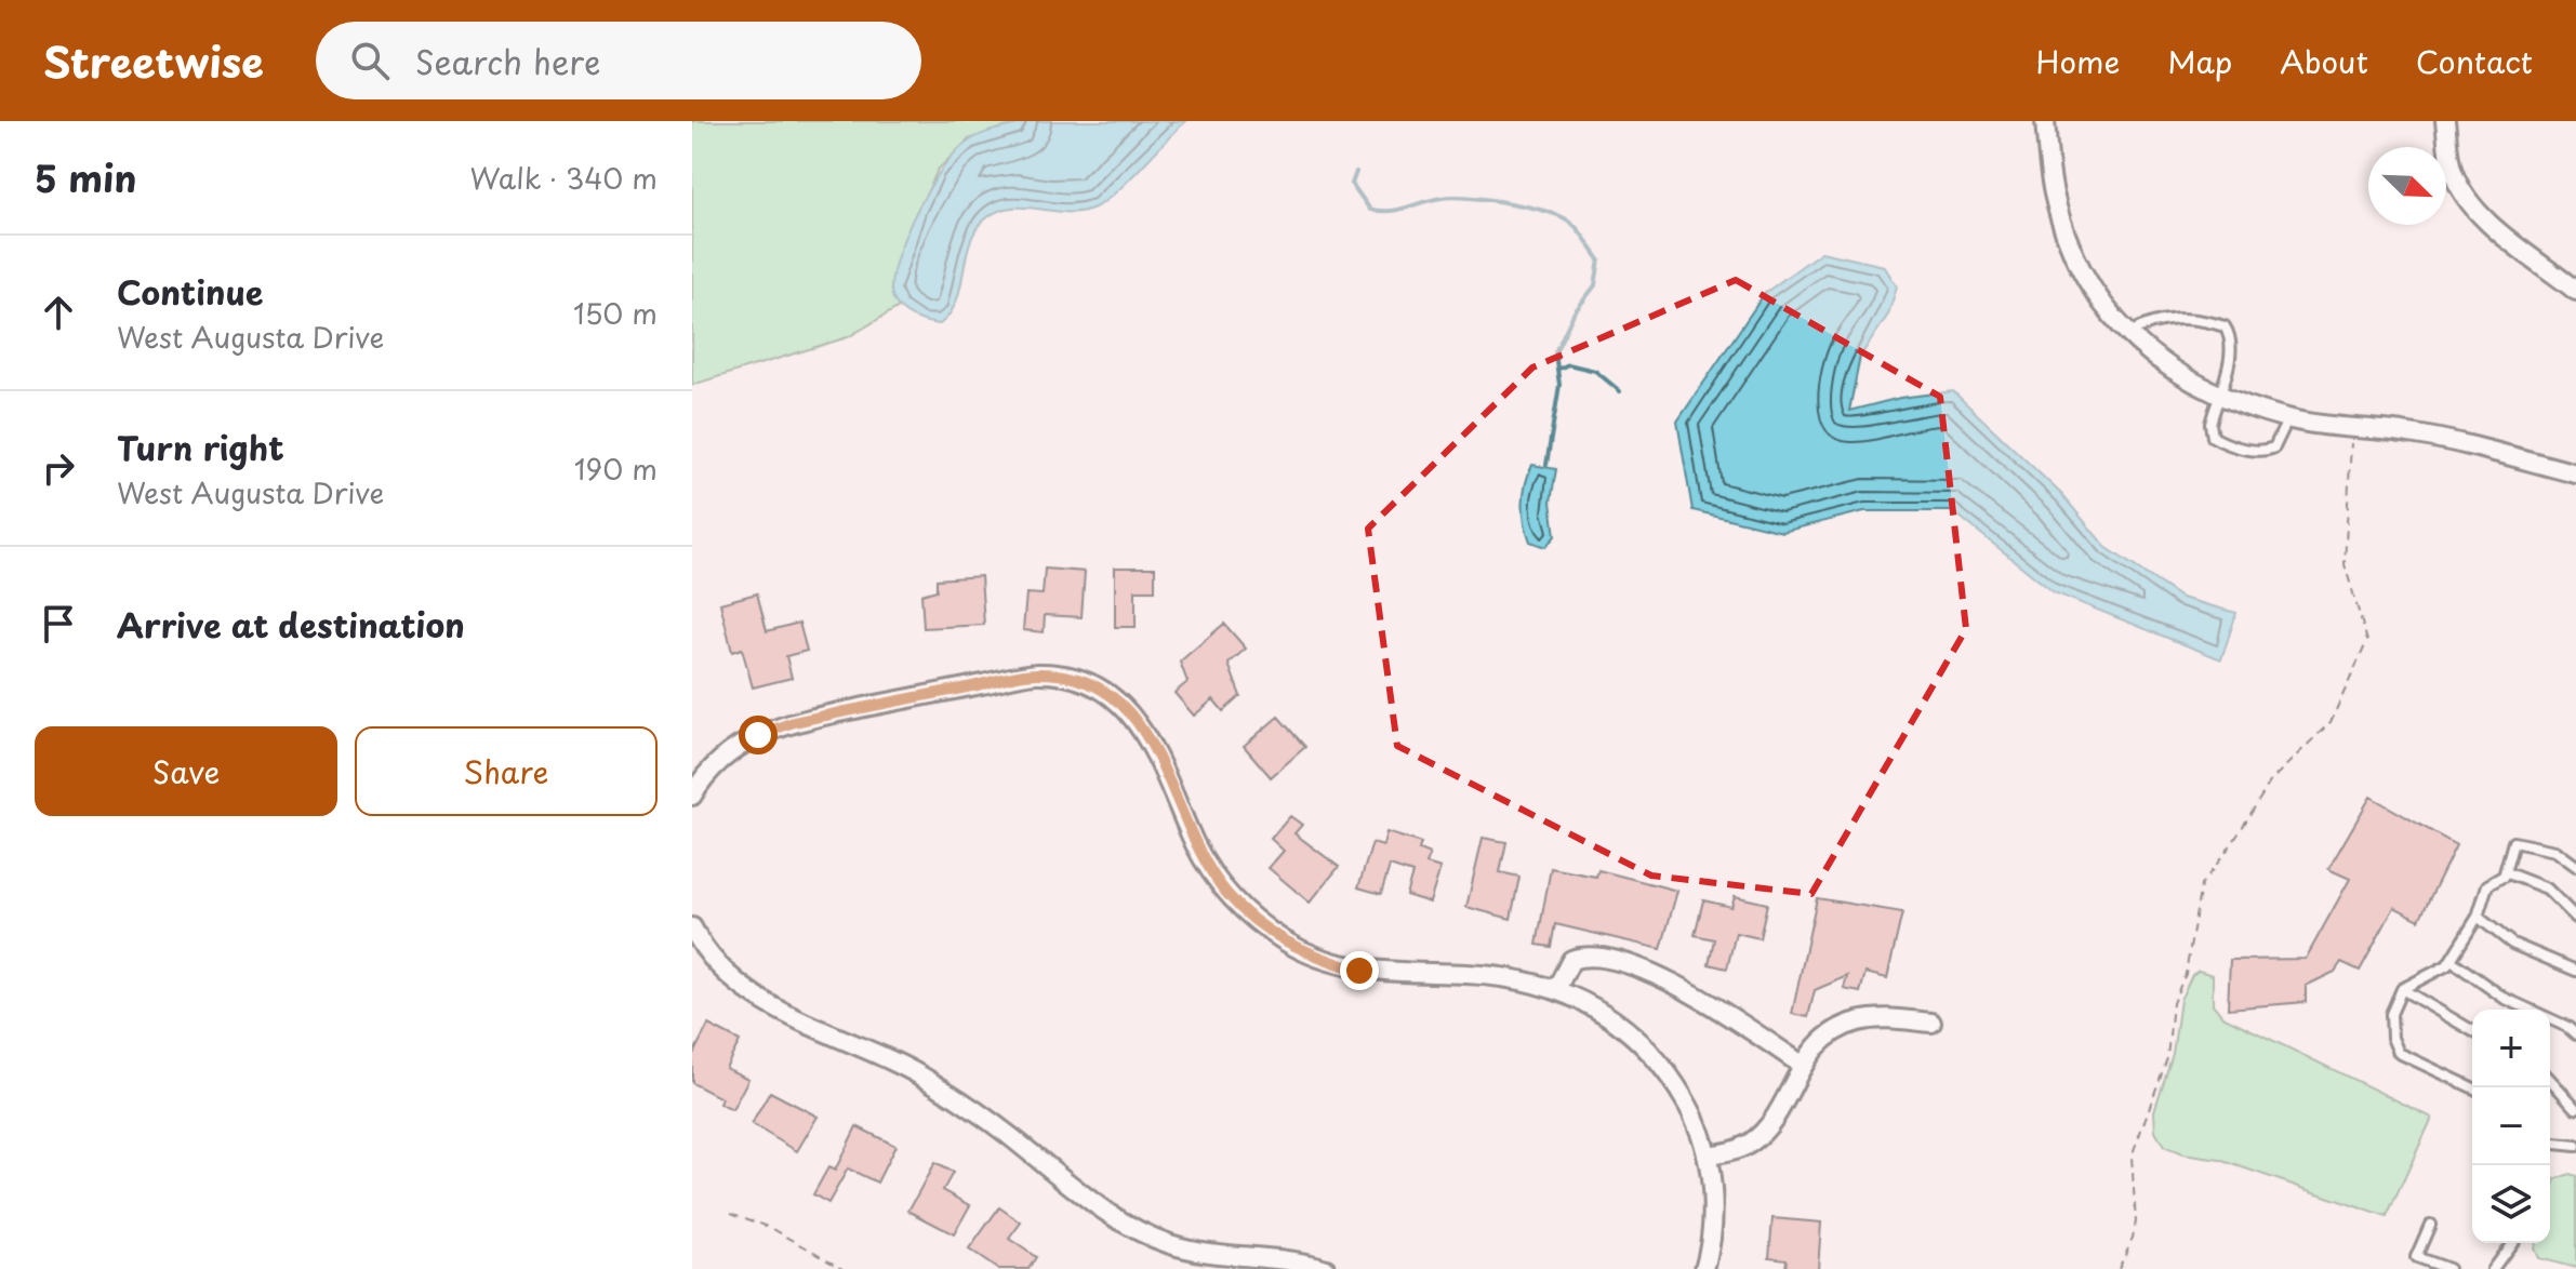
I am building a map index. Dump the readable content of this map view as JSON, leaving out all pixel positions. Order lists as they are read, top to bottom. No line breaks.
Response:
{"north":"bottom right","page":{"header":"Streetwise","search":"Search here","nav":["Home","Map","About","Contact"],"heading":["5 min","Walk · 340 m"],"list":[["Continue","West Augusta Drive","150 m"],["Turn right","West Augusta Drive","190 m"],"Arrive at destination"],"buttons":["Save","Share"],"map_buttons":["+","−"]}}
